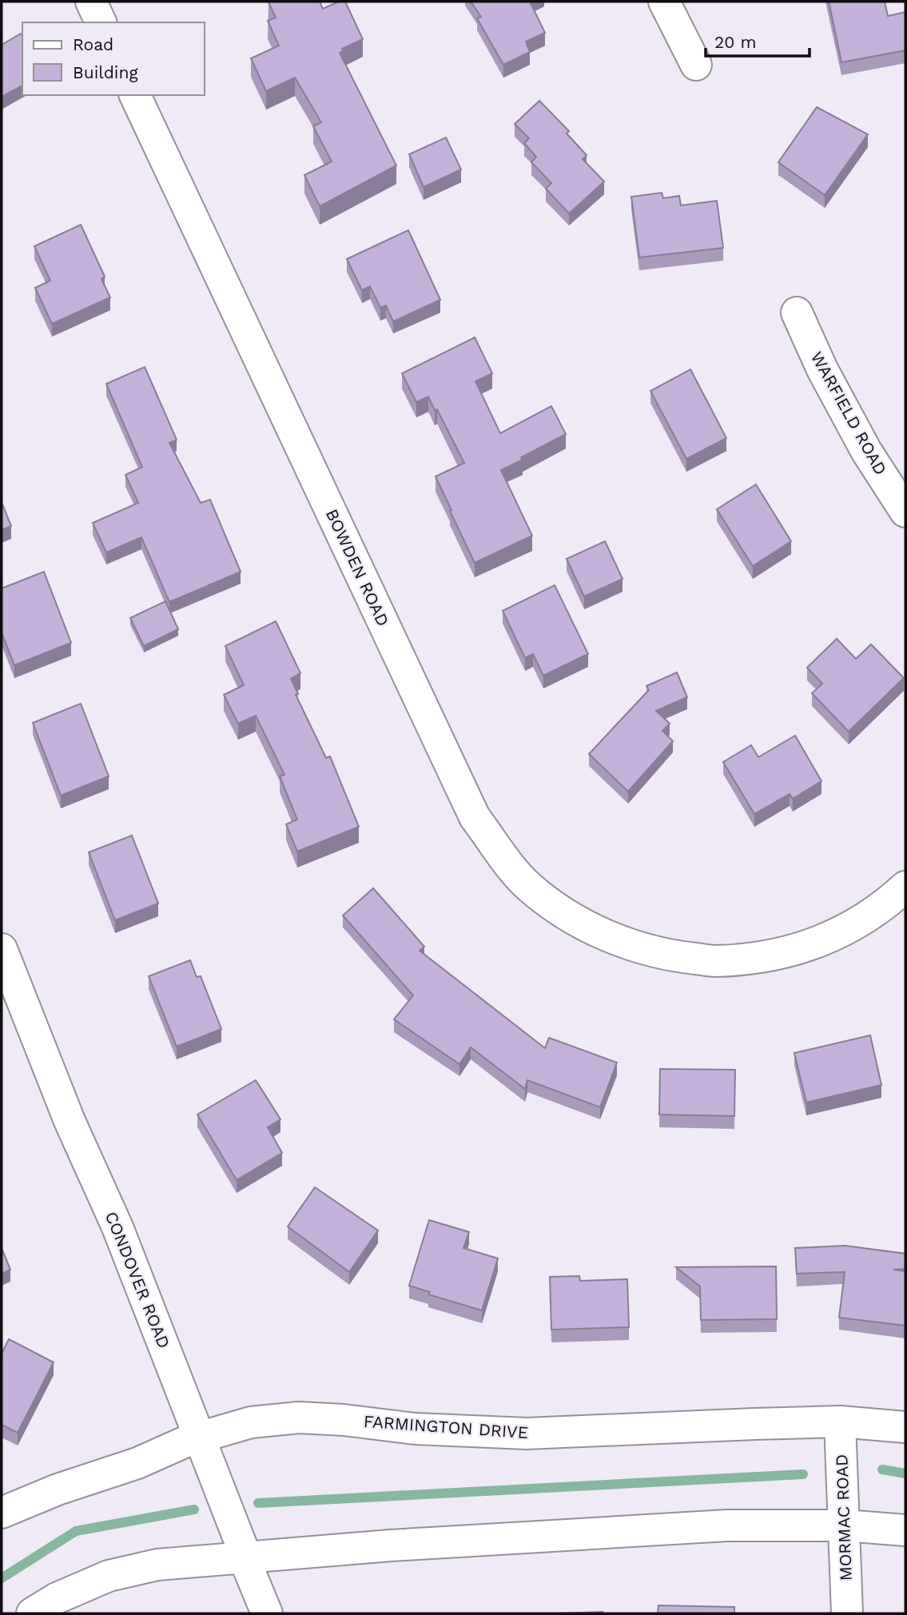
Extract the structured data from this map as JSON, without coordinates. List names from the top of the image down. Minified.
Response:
{"streets":{"street":["WARFIELD ROAD","BOWDEN ROAD","CONDOVER ROAD","FARMINGTON DRIVE","MORMAC ROAD"]},"crossings":[["CONDOVER ROAD","FARMINGTON DRIVE"],["FARMINGTON DRIVE","MORMAC ROAD"]],"legend":["Road","Building"],"scale_bar":"20 m"}
